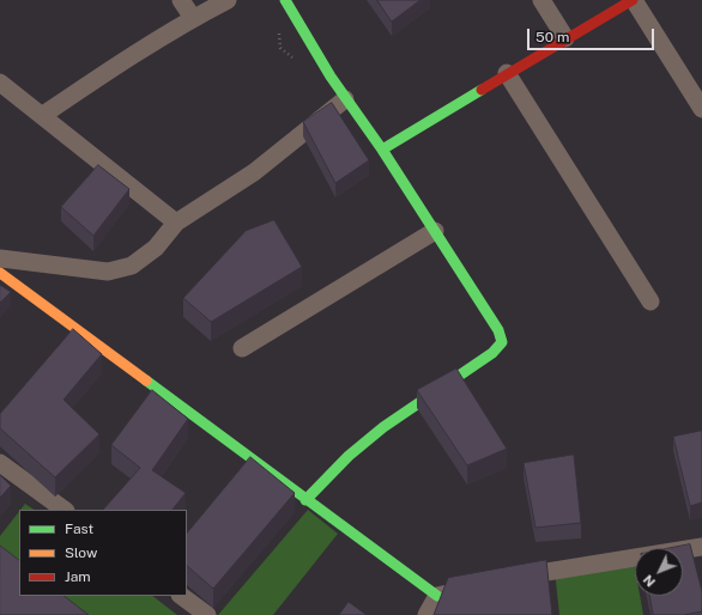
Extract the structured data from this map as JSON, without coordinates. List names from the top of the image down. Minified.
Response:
{"legend":["Fast","Slow","Jam"],"scale_bar":"50 m","north":"bottom left"}
